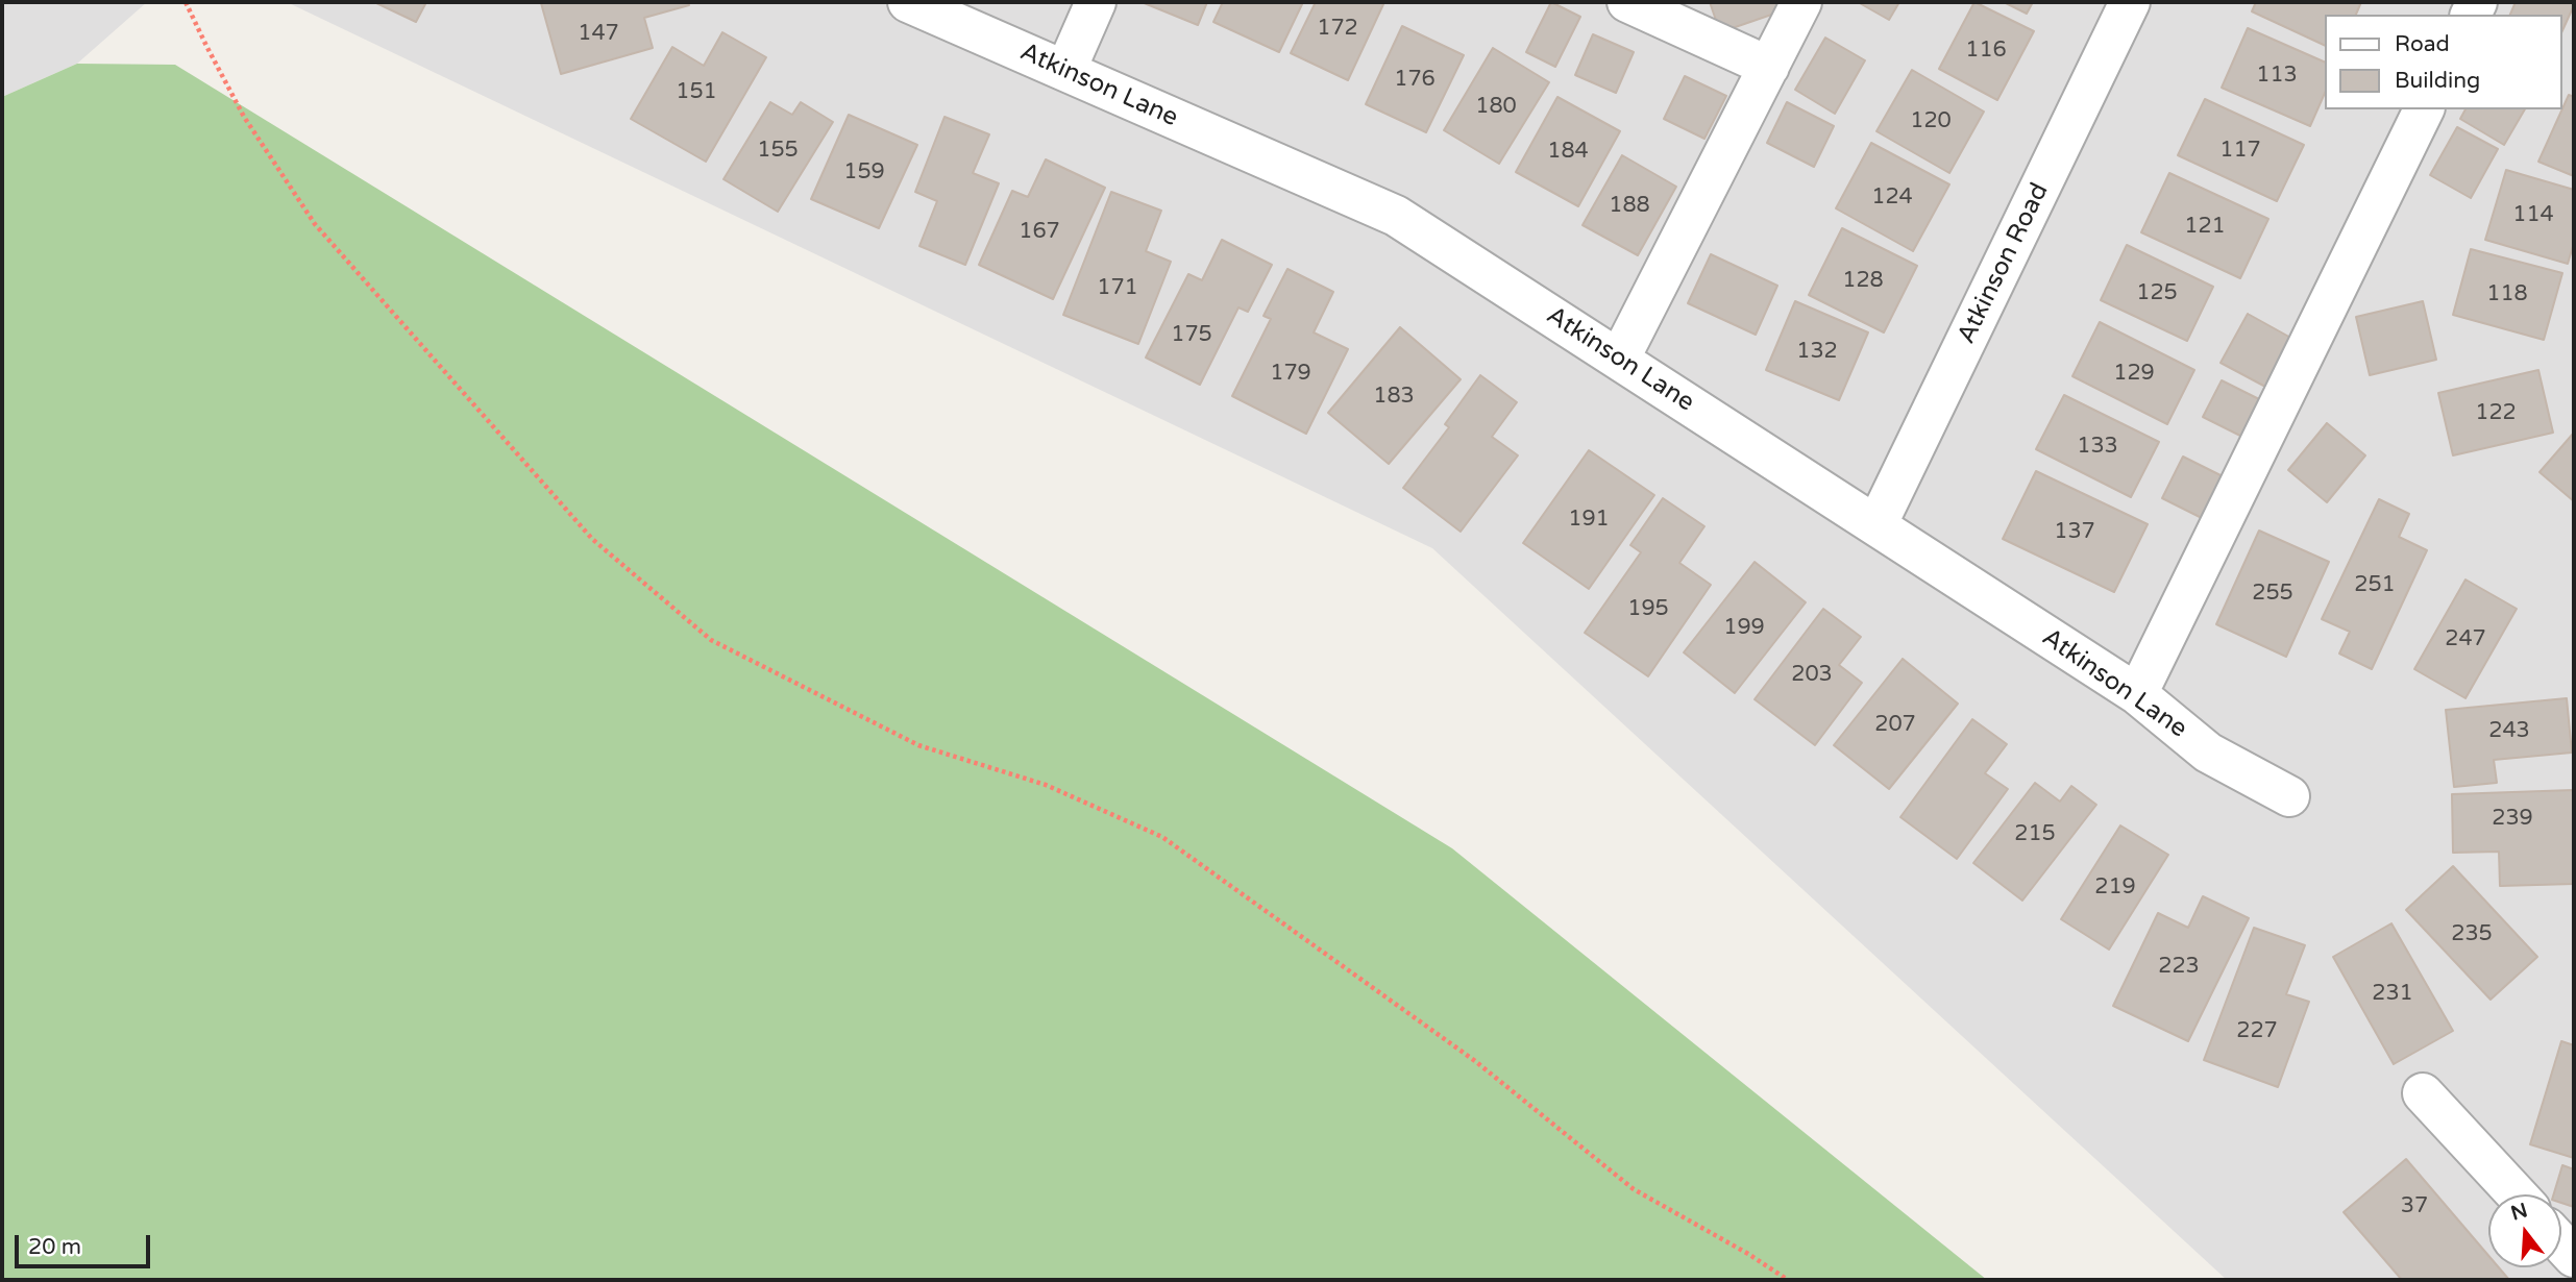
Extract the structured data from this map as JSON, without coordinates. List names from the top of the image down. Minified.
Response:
{"streets":{"street":["Atkinson Lane","Atkinson Road"]},"crossings":[["Atkinson Lane","Atkinson Road"]],"house_numbers":["172","147","116","113","176","151","180","120","155","117","184","159","124","188","114","121","167","128","171","125","118","175","132","179","129","183","122","133","191","137","251","255","195","199","247","203","207","243","239","215","219","235","223","231","227","37"],"legend":["Road","Building"],"scale_bar":"20 m","north":"top"}
